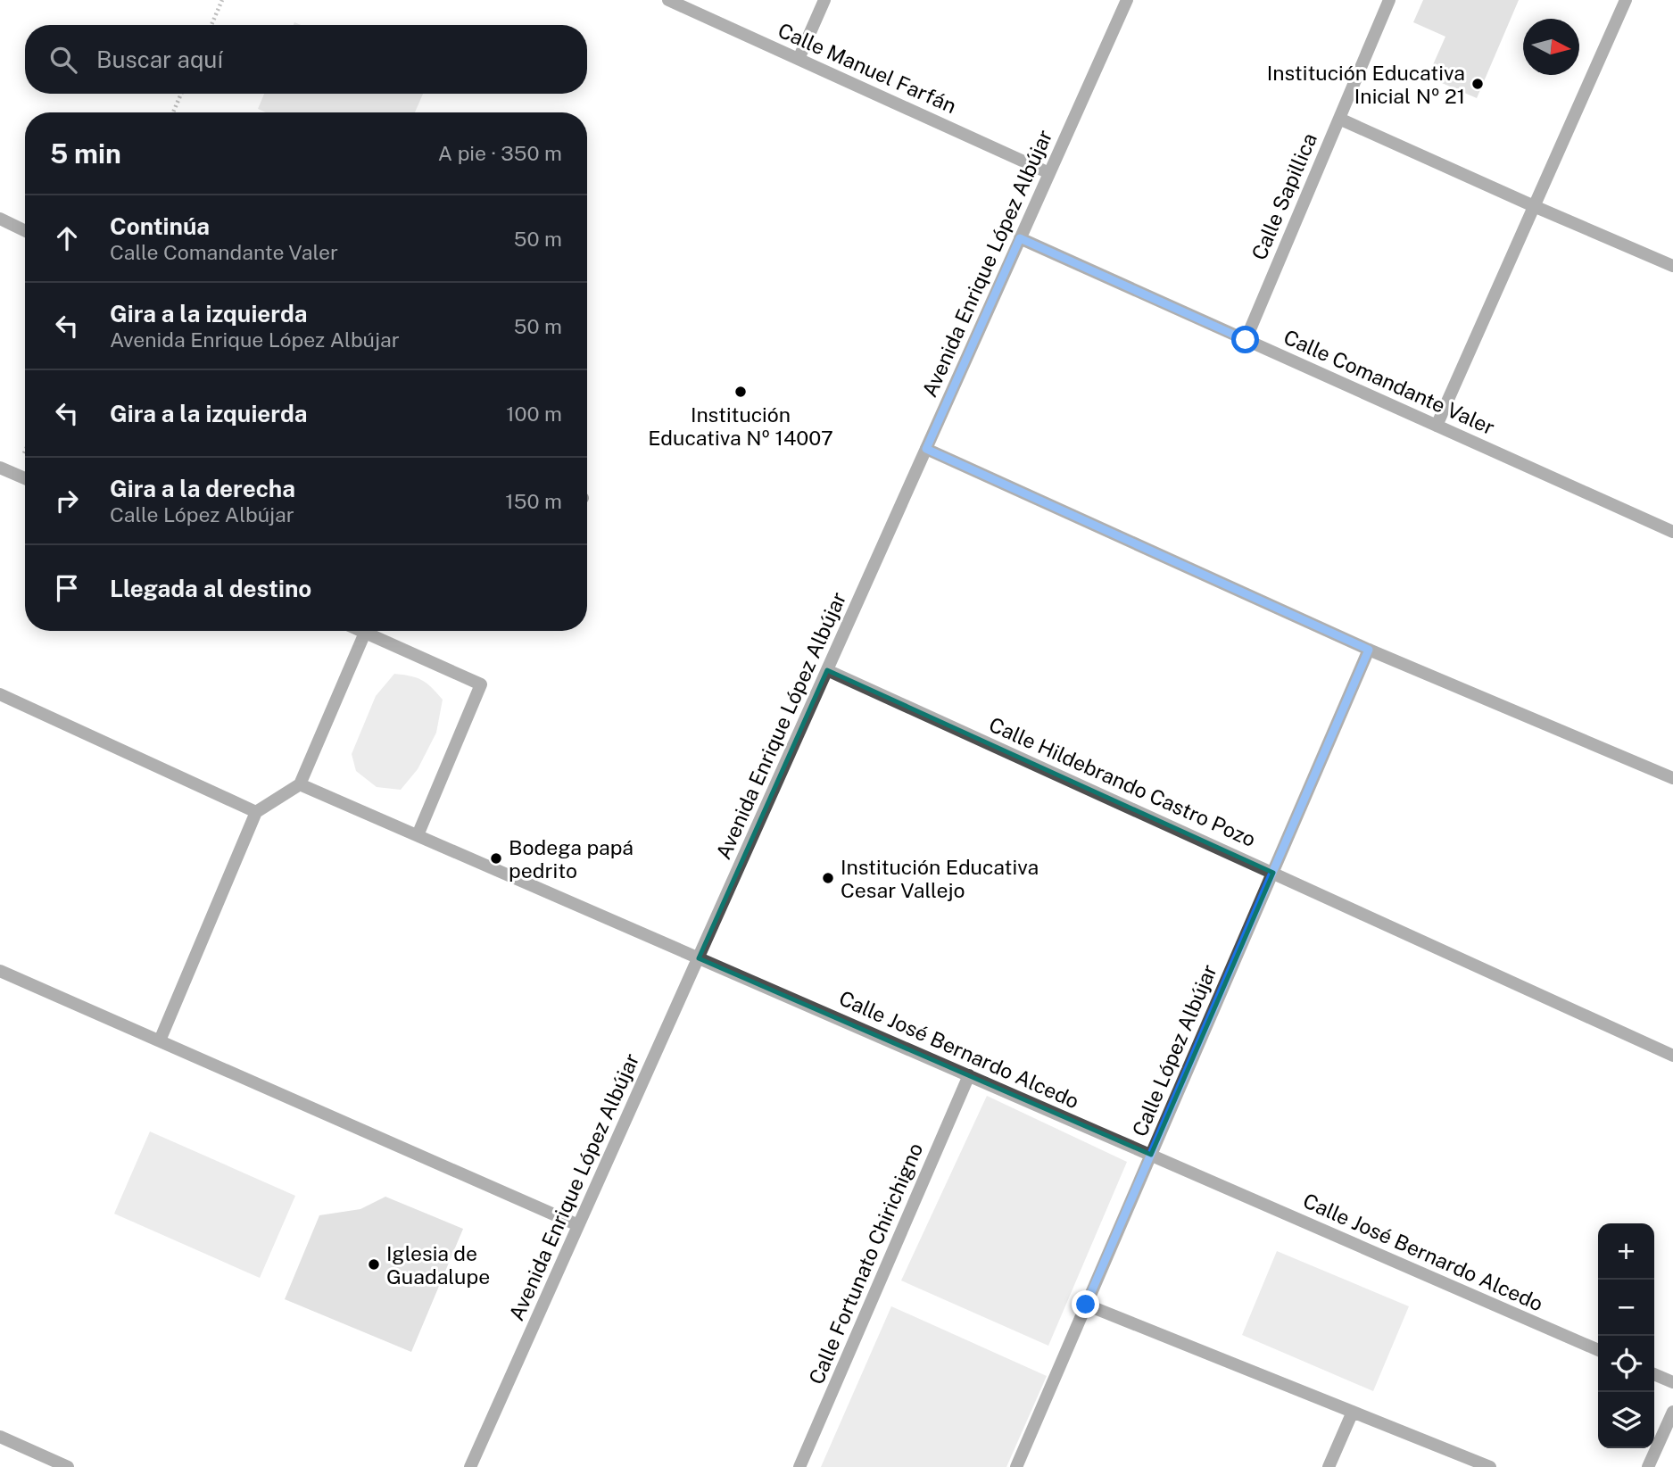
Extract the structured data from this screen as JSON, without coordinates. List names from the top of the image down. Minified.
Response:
{"streets":{"street":["Calle Manuel Farfán","Calle Sapillica","Avenida Enrique López Albújar","Calle Comandante Valer","Calle Hildebrando Castro Pozo","Calle José Bernardo Alcedo","Calle López Albújar","Calle Fortunato Chirichigno"]},"crossings":[["Calle Manuel Farfán","Avenida Enrique López Albújar"],["Calle Sapillica","Calle Comandante Valer"],["Avenida Enrique López Albújar","Calle Comandante Valer"],["Avenida Enrique López Albújar","Calle Hildebrando Castro Pozo"],["Avenida Enrique López Albújar","Calle José Bernardo Alcedo"],["Calle Hildebrando Castro Pozo","Calle López Albújar"],["Calle José Bernardo Alcedo","Calle López Albújar"],["Calle José Bernardo Alcedo","Calle Fortunato Chirichigno"]],"places":["Institución Educativa Inicial Nº 21","Institución Educativa Nº 14007","Bodega papá pedrito","Institución Educativa Cesar Vallejo","Iglesia de Guadalupe"],"north":"right","page":{"search":"Buscar aquí","heading":["5 min","A pie · 350 m"],"list":[["Continúa","Calle Comandante Valer","50 m"],["Gira a la izquierda","Avenida Enrique López Albújar","50 m"],["Gira a la izquierda","100 m"],["Gira a la derecha","Calle López Albújar","150 m"],"Llegada al destino"],"map_buttons":["+","−"]}}
